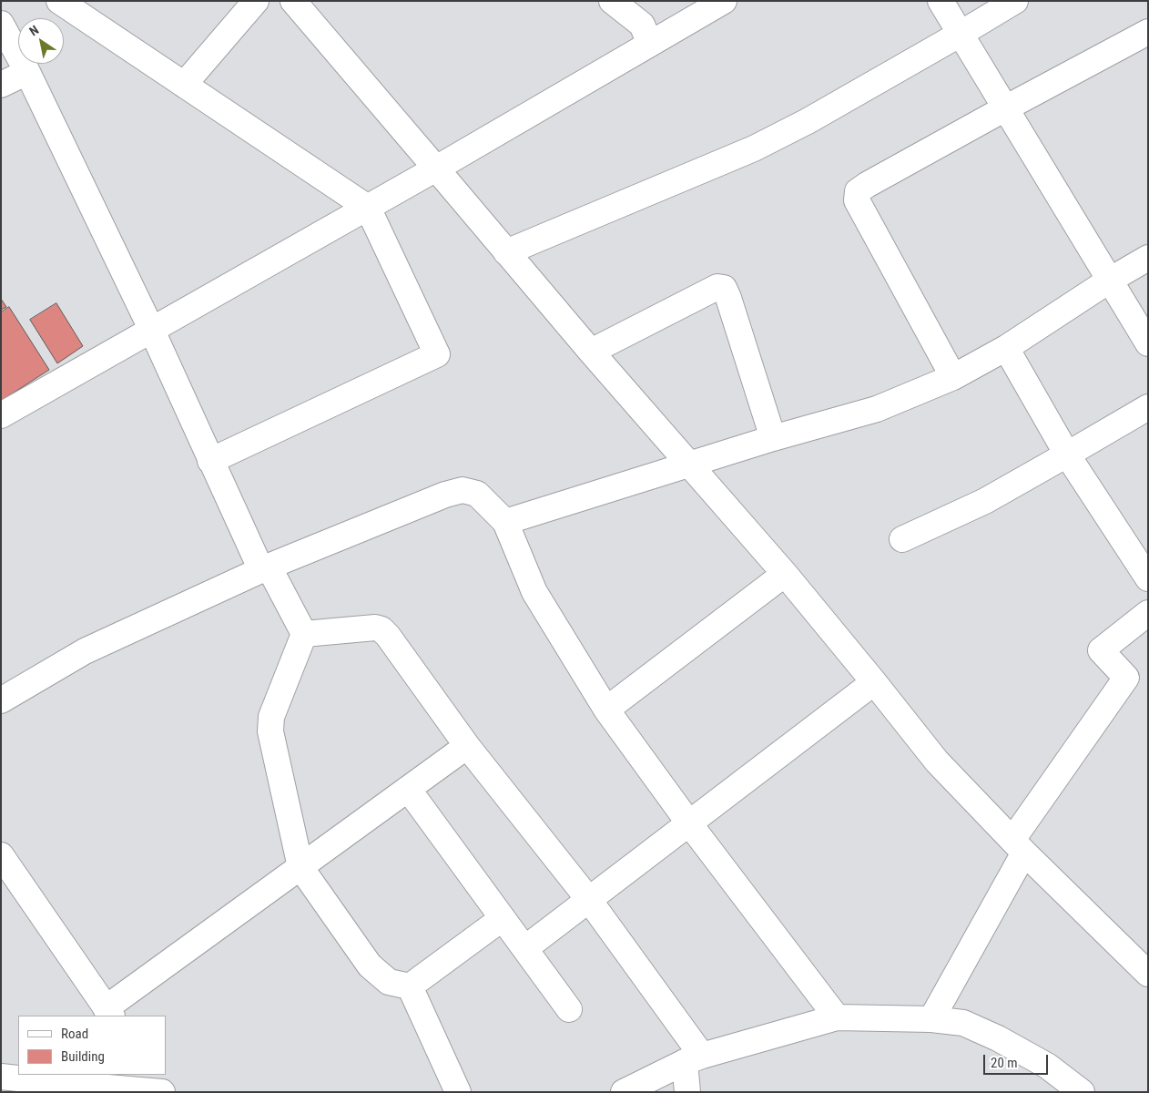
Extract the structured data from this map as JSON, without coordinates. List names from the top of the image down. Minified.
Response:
{"legend":["Road","Building"],"scale_bar":"20 m","north":"top left"}
